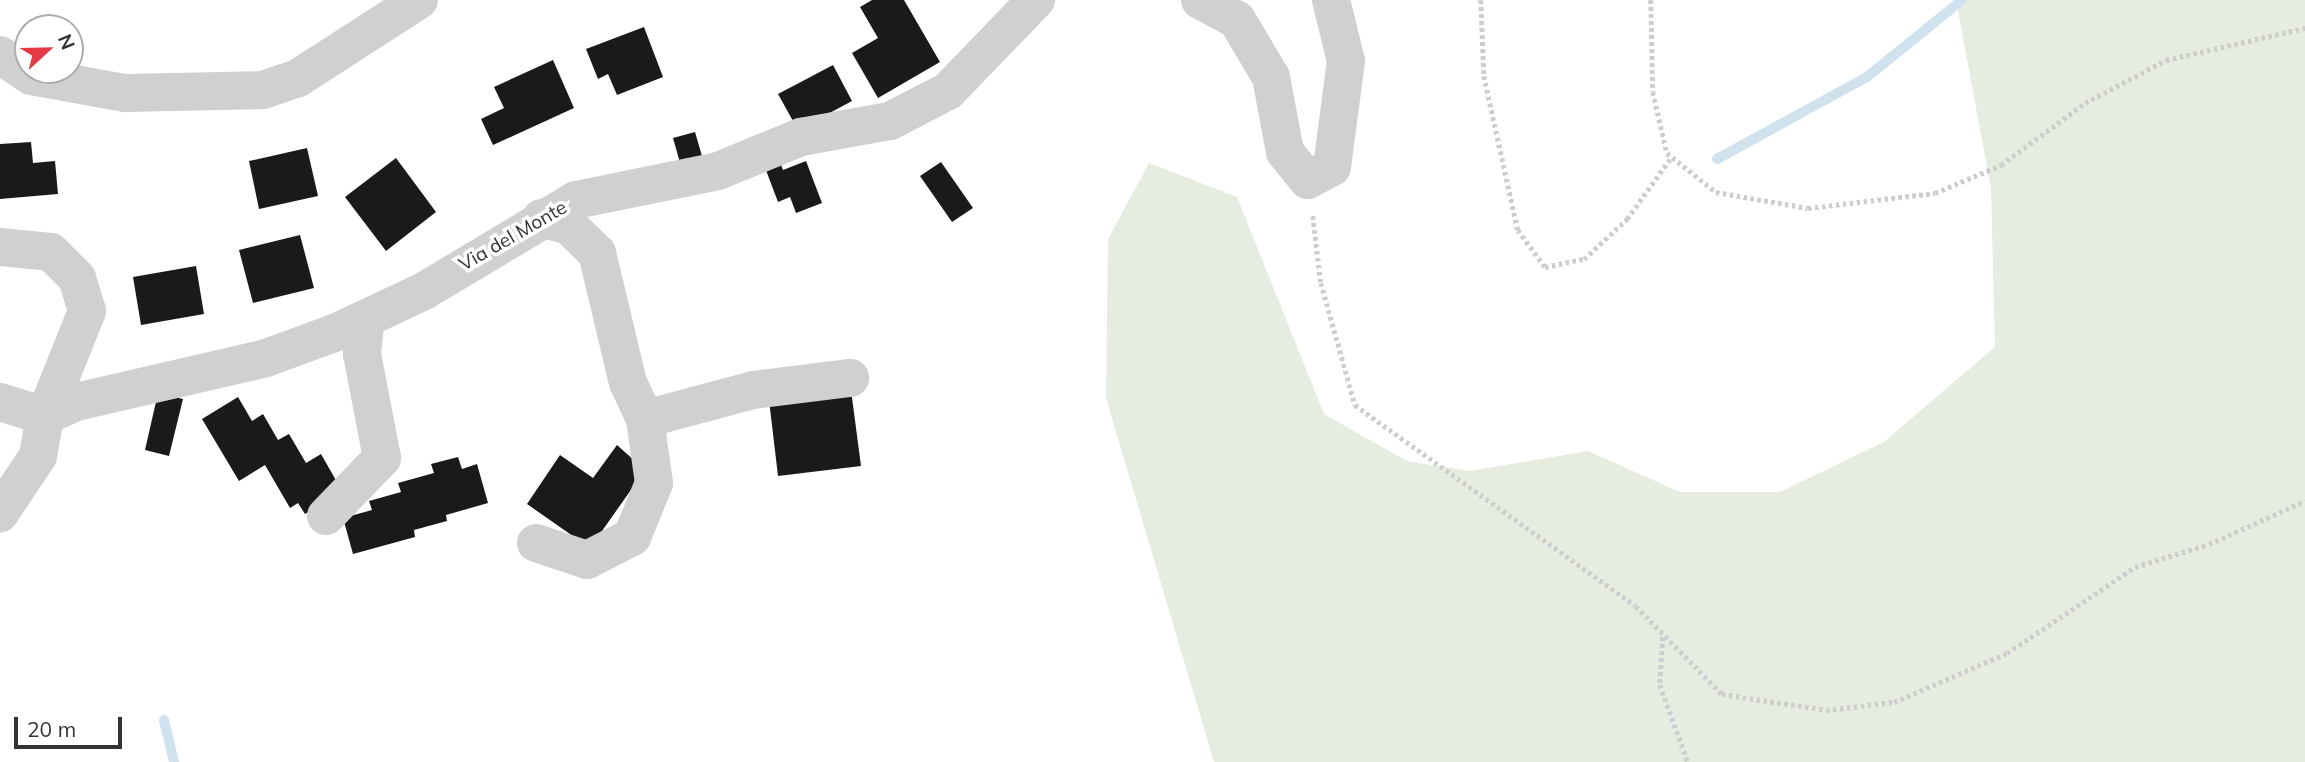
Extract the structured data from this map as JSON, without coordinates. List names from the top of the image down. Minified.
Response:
{"streets":{"street":["Via del Monte"]},"scale_bar":"20 m","north":"right"}
